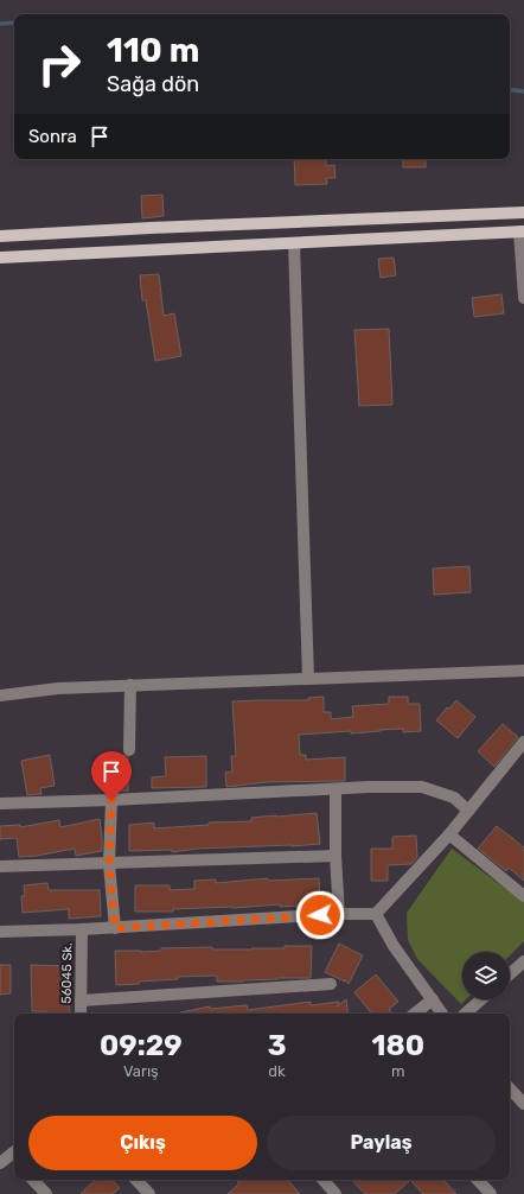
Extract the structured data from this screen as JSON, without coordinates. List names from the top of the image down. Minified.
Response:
{"streets":{"street":["56045 Sk."]},"page":{"turn":["110 m","Sağa dön"],"then":"Sonra","eta":["09:29","Varış","3","dk","180","m"],"buttons":["Çıkış","Paylaş"]}}
